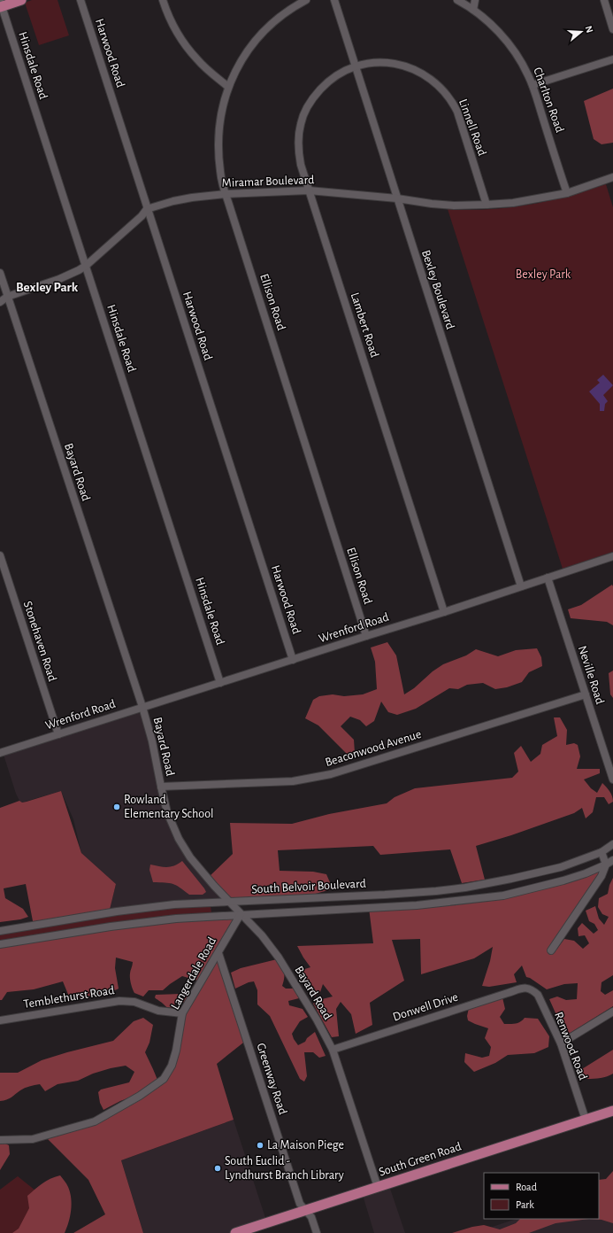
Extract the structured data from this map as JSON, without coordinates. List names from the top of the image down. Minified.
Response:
{"streets":{"main road":["South Green Road"],"street":["Harwood Road","Hinsdale Road","Charlton Road","Linnell Road","Miramar Boulevard","Bexley Boulevard","Ellison Road","Lambert Road","Bayard Road","Wrenford Road","Stonehaven Road","Neville Road","Beaconwood Avenue","South Belvoir Boulevard","Langerdale Road","Temblethurst Road","Donwell Drive","Renwood Road","Greenway Road"]},"crossings":[["Harwood Road","Miramar Boulevard"],["Harwood Road","Wrenford Road"],["Hinsdale Road","Miramar Boulevard"],["Hinsdale Road","Wrenford Road"],["Charlton Road","Miramar Boulevard"],["Linnell Road","Miramar Boulevard"],["Linnell Road","Bexley Boulevard"],["Linnell Road","Lambert Road"],["Miramar Boulevard","Bexley Boulevard"],["Miramar Boulevard","Ellison Road"],["Miramar Boulevard","Lambert Road"],["Miramar Boulevard","Bayard Road"],["Bexley Boulevard","Lambert Road"],["Bexley Boulevard","Wrenford Road"],["Ellison Road","Wrenford Road"],["Lambert Road","Wrenford Road"],["Bayard Road","Wrenford Road"],["Bayard Road","Beaconwood Avenue"],["Bayard Road","South Belvoir Boulevard"],["Bayard Road","Langerdale Road"],["Bayard Road","Donwell Drive"],["Bayard Road","South Green Road"],["Wrenford Road","Stonehaven Road"],["Wrenford Road","Neville Road"],["Neville Road","Beaconwood Avenue"],["South Belvoir Boulevard","Langerdale Road"],["Langerdale Road","Temblethurst Road"],["Langerdale Road","Greenway Road"],["Donwell Drive","Renwood Road"],["Renwood Road","South Green Road"],["Greenway Road","South Green Road"]],"districts":["Bexley Park"],"parks":["Bexley Park"],"places":["Rowland Elementary School","La Maison Piege","South Euclid - Lyndhurst Branch Library"],"legend":["Road","Park"],"north":"right"}
